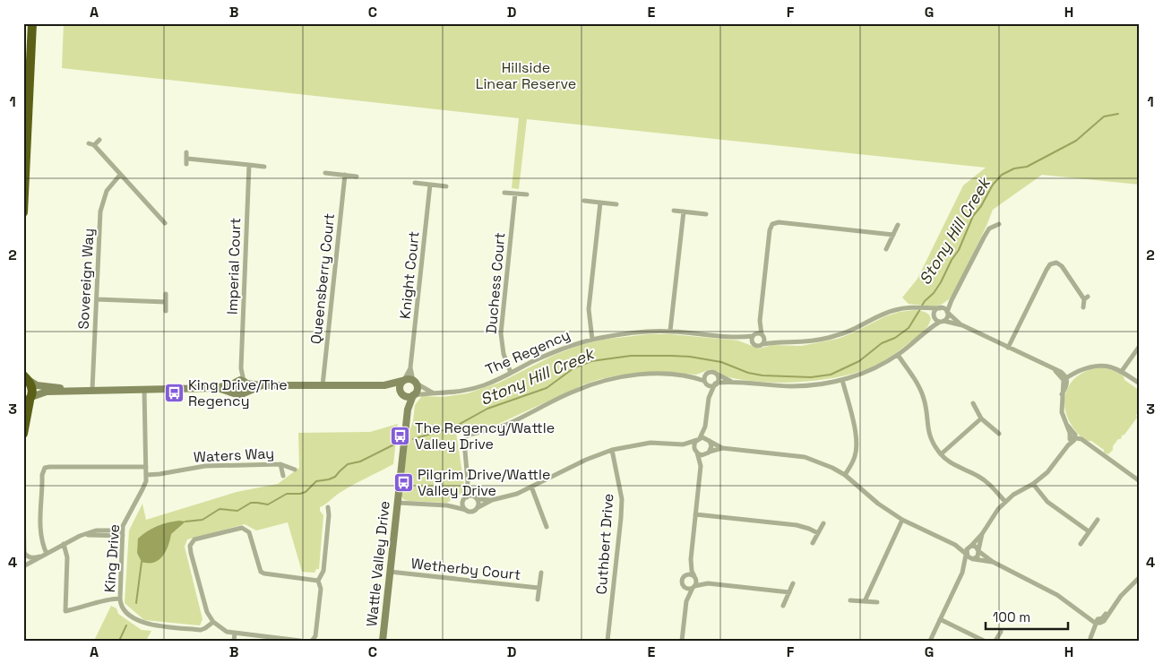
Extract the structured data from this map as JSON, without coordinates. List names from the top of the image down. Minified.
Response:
{"streets":{"street":["Imperial Court","Knight Court","Sovereign Way","Queensberry Court","Duchess Court","The Regency","Waters Way","Cuthbert Drive","King Drive","Wattle Valley Drive","Wetherby Court"]},"crossings":[["Knight Court","The Regency"],["Knight Court","Wattle Valley Drive"],["Duchess Court","The Regency"],["The Regency","Wattle Valley Drive"],["Waters Way","King Drive"],["Wattle Valley Drive","Wetherby Court"]],"water":["Stony Hill Creek"],"parks":["Hillside Linear Reserve"],"places":{"bus stop":["King Drive/The Regency","The Regency/Wattle Valley Drive","Pilgrim Drive/Wattle Valley Drive"]},"scale_bar":"100 m","grid":{"columns":["A","B","C","D","E","F","G","H"],"rows":["1","2","3","4"]}}
